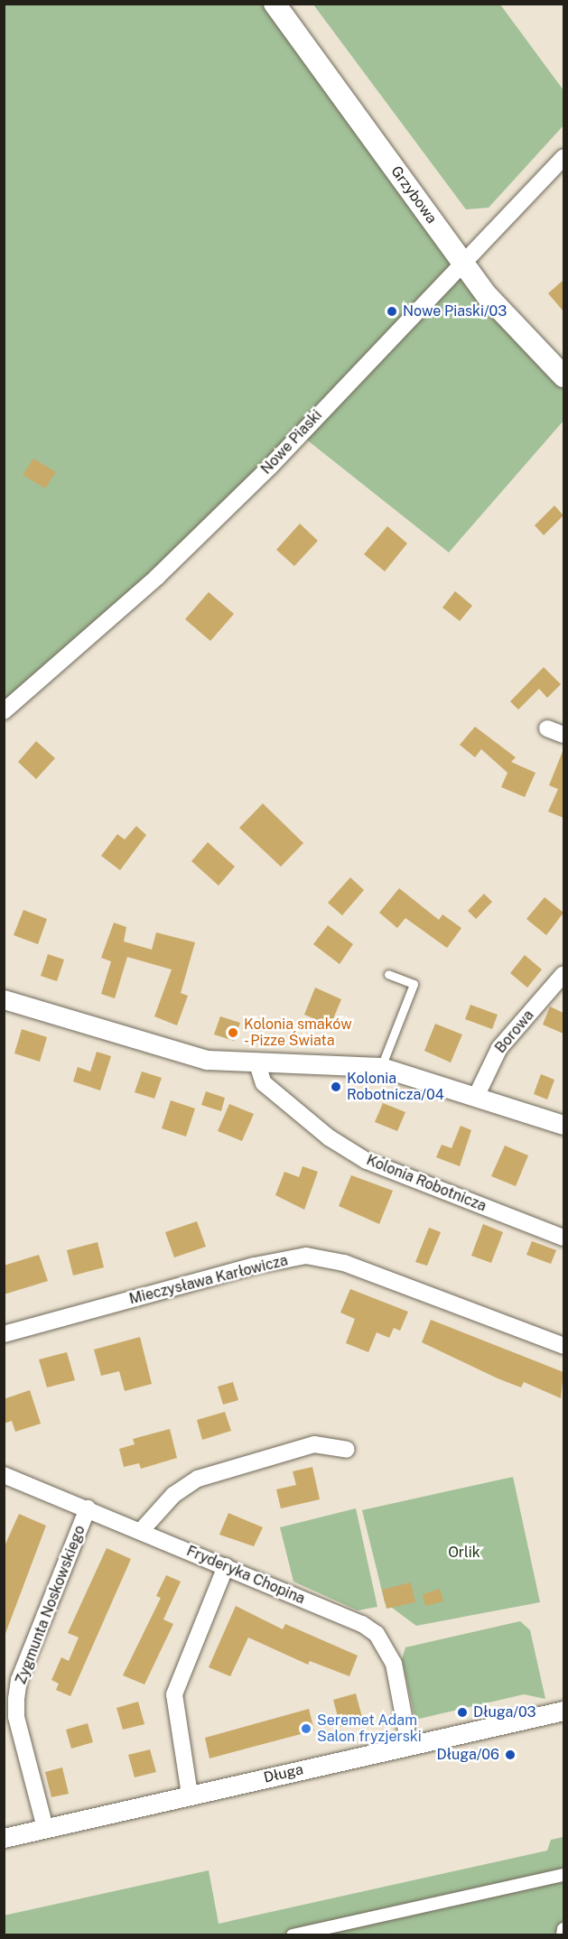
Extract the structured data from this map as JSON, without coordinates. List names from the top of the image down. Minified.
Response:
{"streets":{"main road":["Grzybowa"],"street":["Nowe Piaski","Borowa","Kolonia Robotnicza","Mieczysława Karłowicza","Fryderyka Chopina","Zygmunta Noskowskiego","Długa"]},"crossings":[["Grzybowa","Nowe Piaski"],["Fryderyka Chopina","Zygmunta Noskowskiego"],["Fryderyka Chopina","Długa"],["Zygmunta Noskowskiego","Długa"]],"parks":["Orlik"],"places":["Nowe Piaski/03","Kolonia smaków - Pizze Świata","Kolonia Robotnicza/04","Długa/03","Seremet Adam Salon fryzjerski","Długa/06"]}
